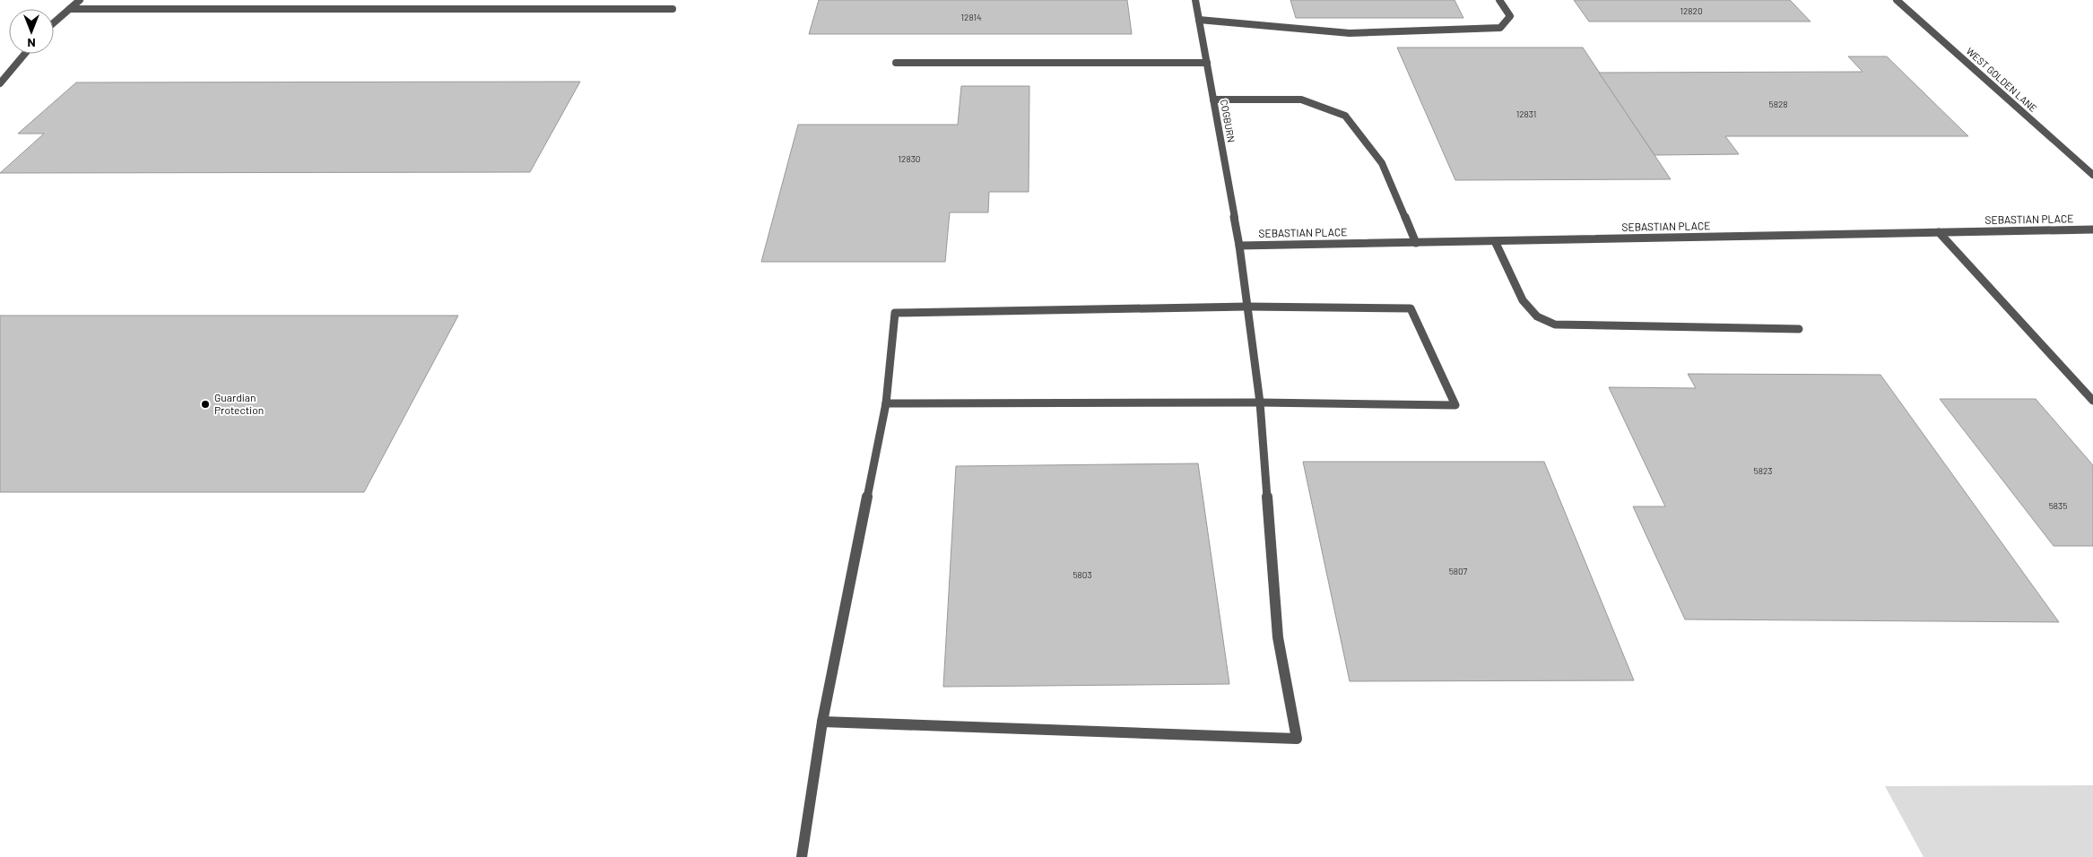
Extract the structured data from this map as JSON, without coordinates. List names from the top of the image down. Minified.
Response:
{"streets":{"street":["WEST GOLDEN LANE","COGBURN","SEBASTIAN PLACE"]},"crossings":[["COGBURN","SEBASTIAN PLACE"]],"places":["Guardian Protection"],"house_numbers":["12820","12814","5828","12831","12830","5823","5835","5807","5803"],"north":"bottom"}
